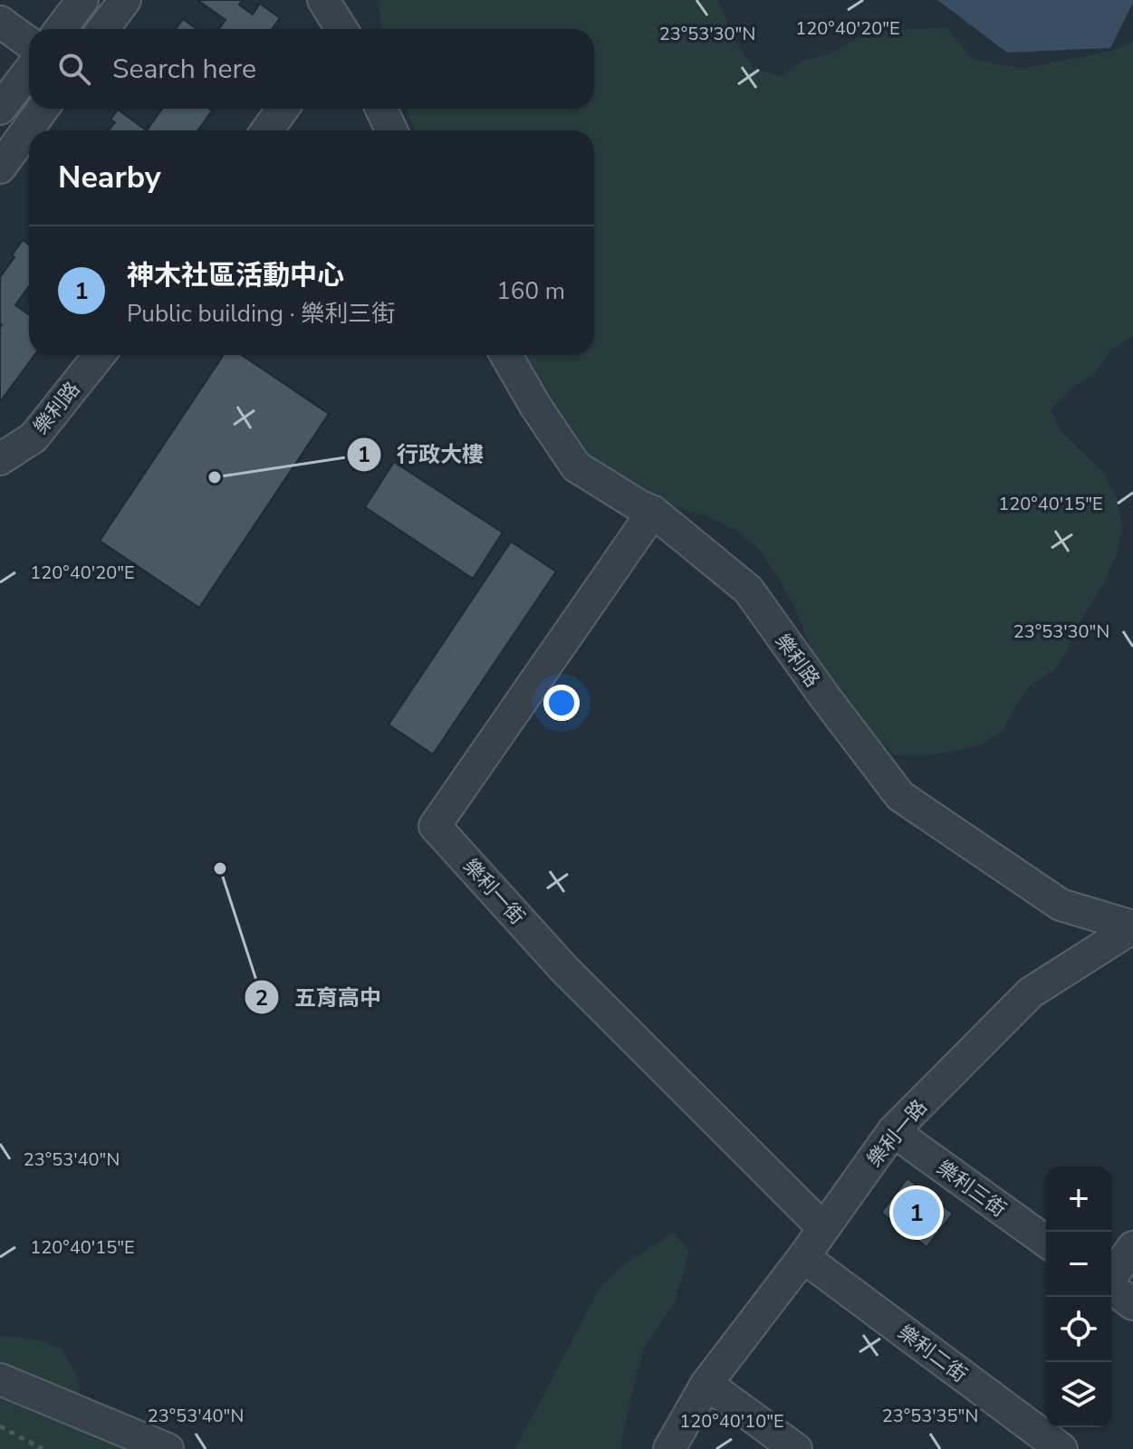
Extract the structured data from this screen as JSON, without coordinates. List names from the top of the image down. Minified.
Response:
{"streets":{"street":["樂利路","樂利一街","樂利一路","樂利三街","樂利二街"]},"crossings":[["樂利路","樂利一街"],["樂利路","樂利一路"],["樂利一街","樂利一路"],["樂利一路","樂利三街"],["樂利一路","樂利二街"]],"places":["行政大樓","五育高中"],"page":{"search":"Search here","heading":"Nearby","list":[{"mark":"1","name":"神木社區活動中心","note":"Public building · 樂利三街","value":"160 m"}],"map_buttons":["+","−"],"pins":"1"},"coordinates":["120°40'20\"E","23°53'30\"N","120°40'15\"E","23°53'40\"N","23°53'35\"N","120°40'10\"E"]}
